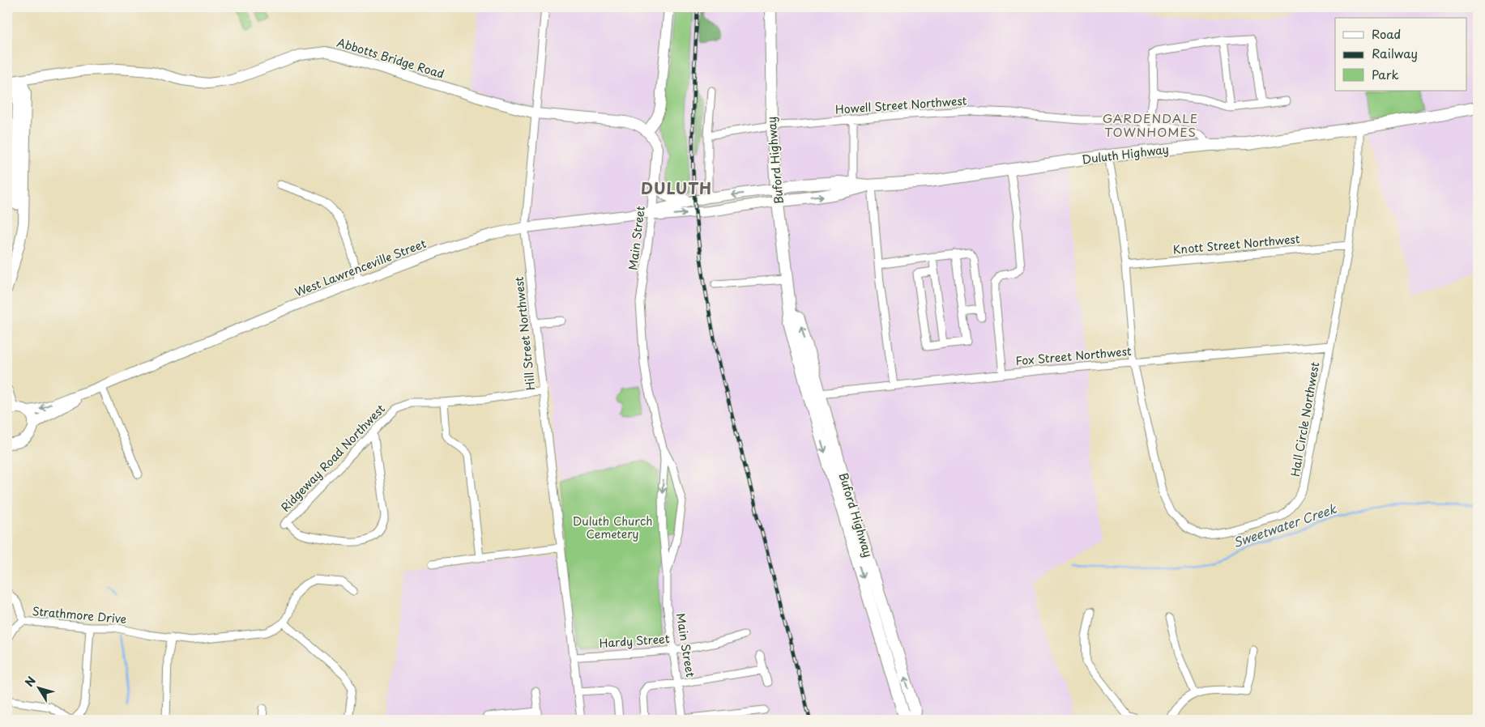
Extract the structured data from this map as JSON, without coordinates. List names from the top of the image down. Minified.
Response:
{"streets":{"main road":["Duluth Highway","Buford Highway"],"street":["Abbotts Bridge Road","Howell Street Northwest","Main Street","Knott Street Northwest","West Lawrenceville Street","Hill Street Northwest","Fox Street Northwest","Hall Circle Northwest","Ridgeway Road Northwest","Strathmore Drive","Hardy Street"]},"crossings":[["Abbotts Bridge Road","Main Street"],["Abbotts Bridge Road","Hill Street Northwest"],["Howell Street Northwest","Duluth Highway"],["Howell Street Northwest","Buford Highway"],["Duluth Highway","Buford Highway"],["Duluth Highway","West Lawrenceville Street"],["Duluth Highway","Hall Circle Northwest"],["Buford Highway","West Lawrenceville Street"],["Buford Highway","Fox Street Northwest"],["Main Street","West Lawrenceville Street"],["Main Street","Hardy Street"],["Knott Street Northwest","Hall Circle Northwest"],["West Lawrenceville Street","Hill Street Northwest"],["Hill Street Northwest","Ridgeway Road Northwest"],["Hill Street Northwest","Hardy Street"],["Fox Street Northwest","Hall Circle Northwest"]],"districts":["GARDENDALE TOWNHOMES","DULUTH"],"water":["Sweetwater Creek"],"parks":["Duluth Church Cemetery"],"legend":["Road","Railway","Park"],"north":"top left"}
